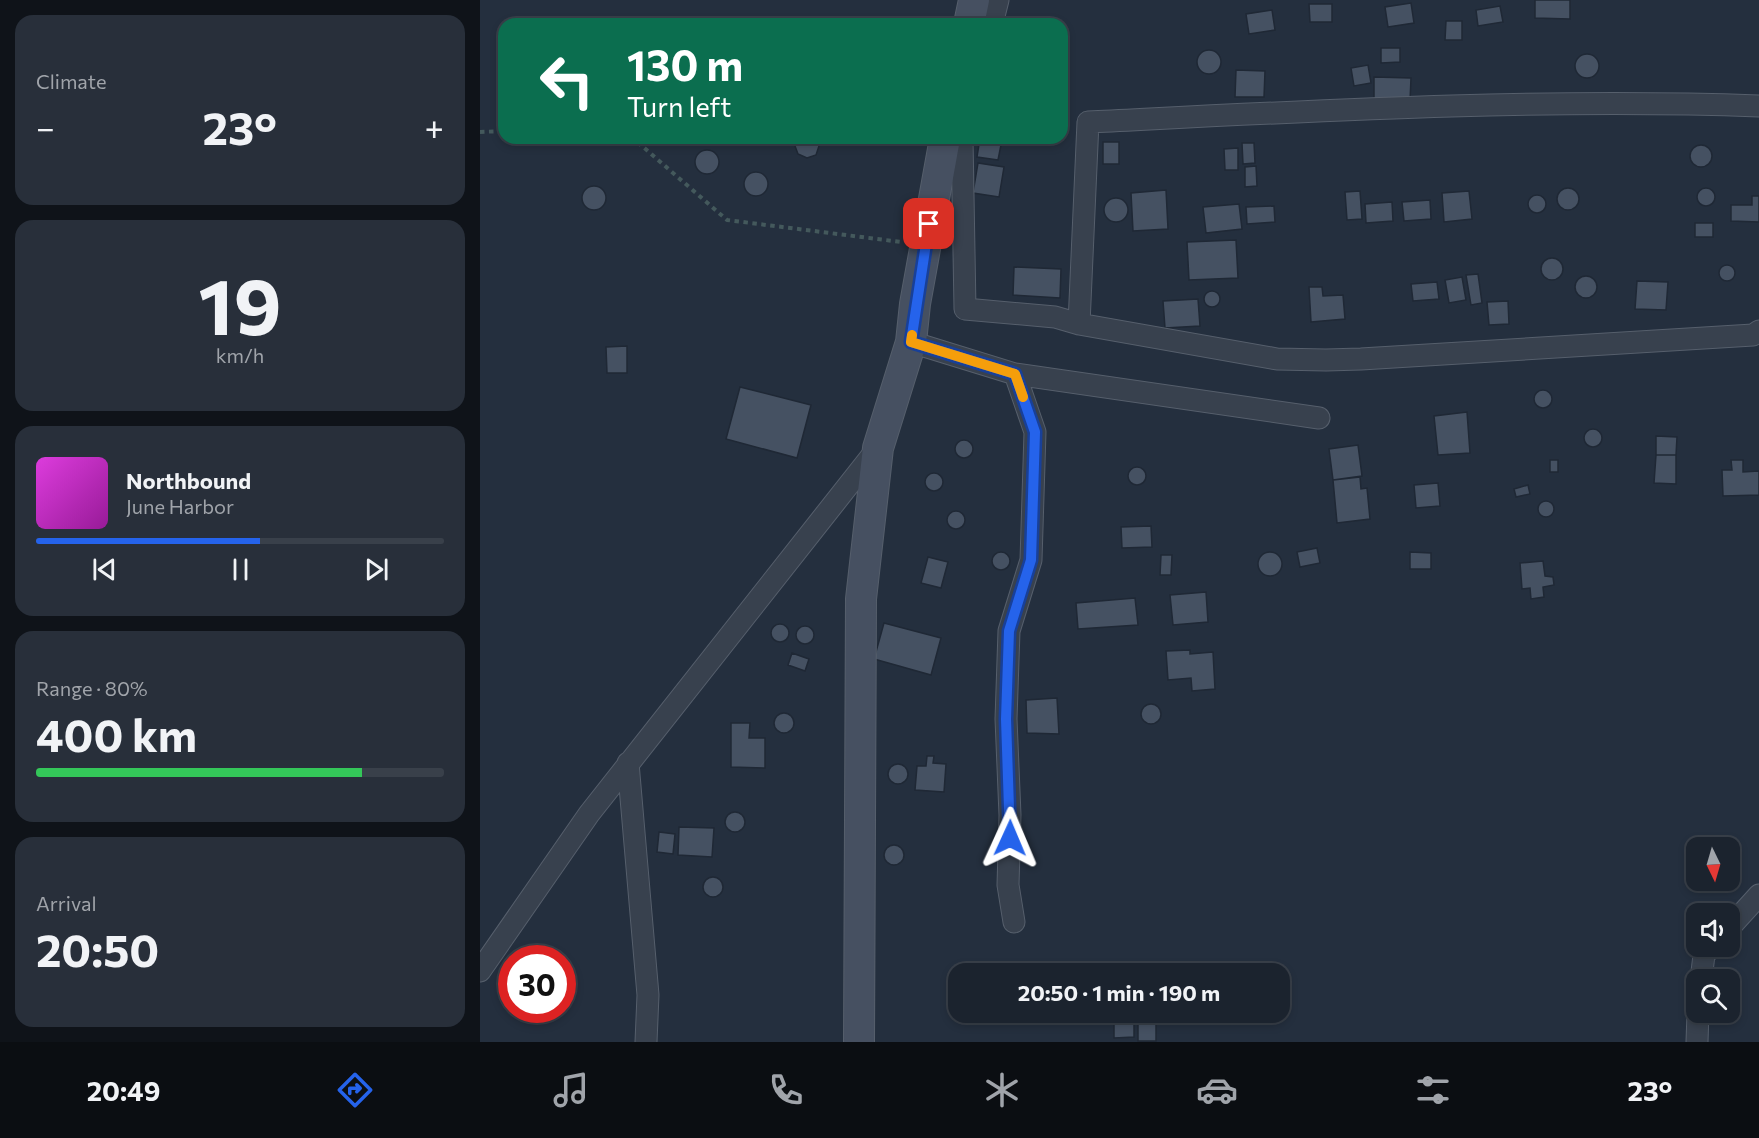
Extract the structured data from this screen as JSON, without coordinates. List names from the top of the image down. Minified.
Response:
{"north":"bottom","page":{"tile":["Climate",["19","km/h"],["Range · 80%","400 km"],["Arrival","20:50"]],"turn":["130 m","Turn left"],"heat":["−","23°","+"],"song":["Northbound","June Harbor"],"limit":"30","trip":"20:50 · 1 min · 190 m","tabs":["20:49","23°"]}}
